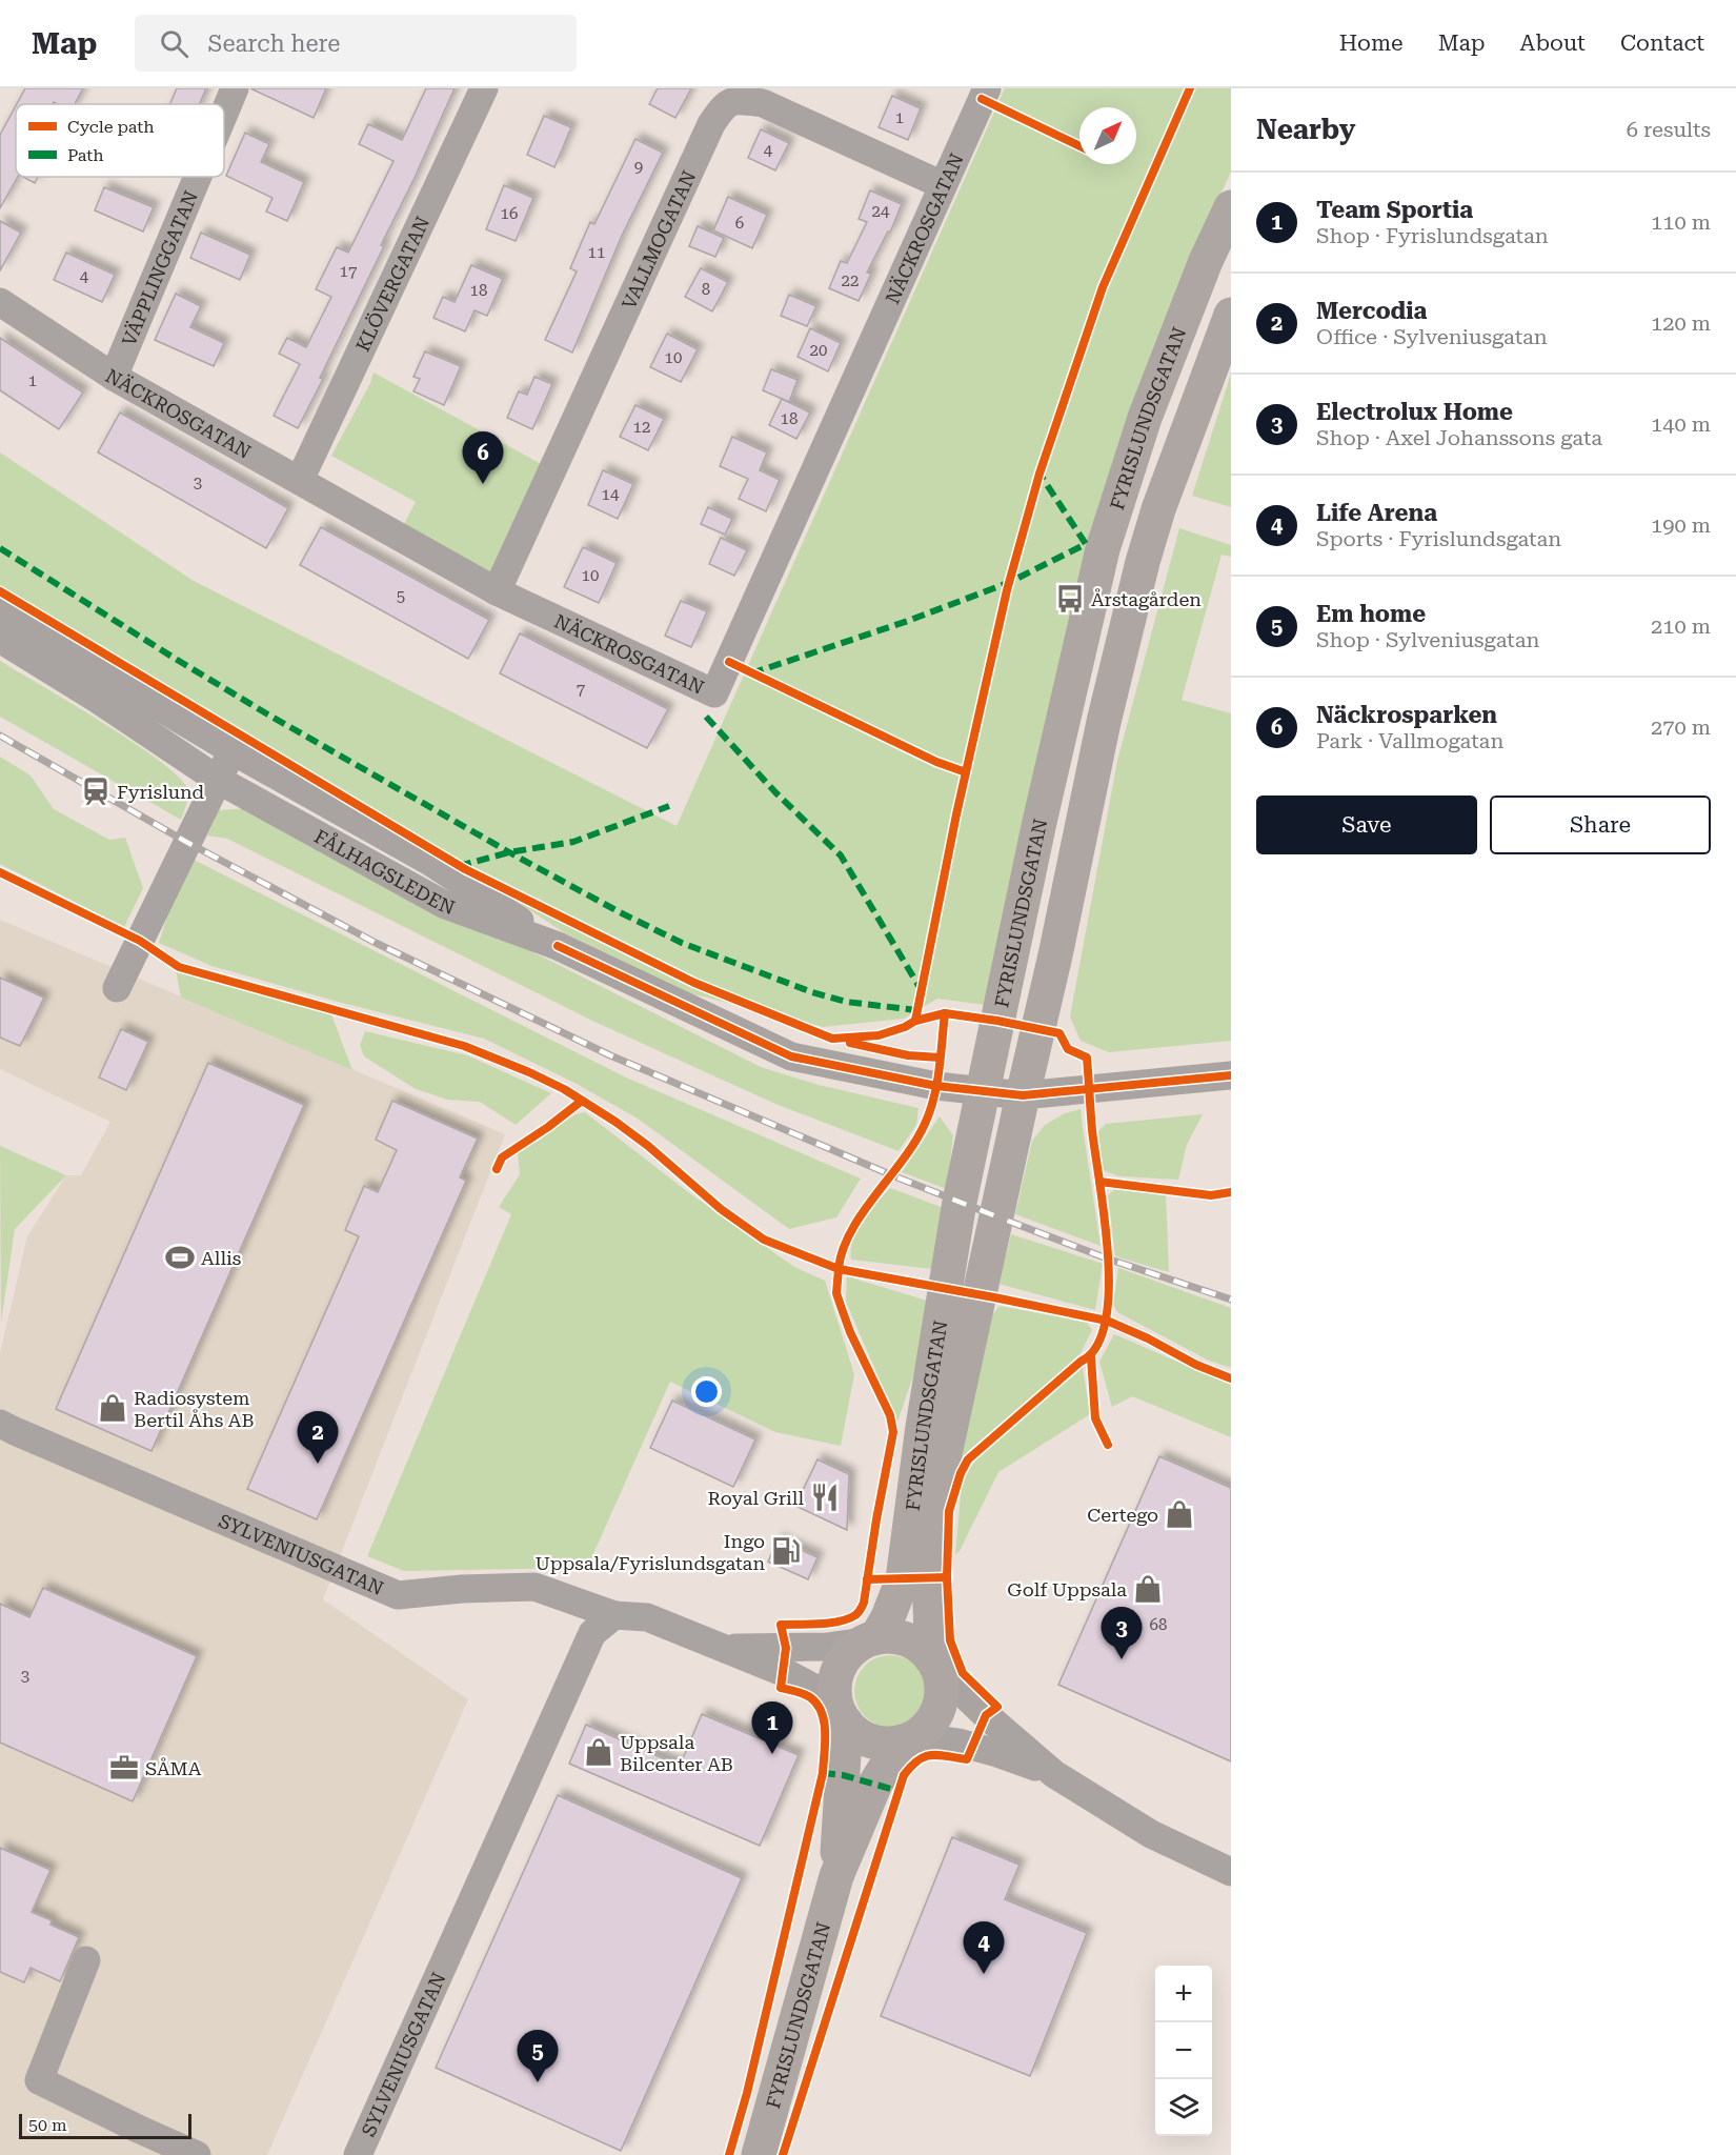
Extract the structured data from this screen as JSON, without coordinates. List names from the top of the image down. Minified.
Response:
{"streets":{"main road":["FYRISLUNDSGATAN"],"street":["NÄCKROSGATAN","VALLMOGATAN","VÄPPLINGGATAN","KLÖVERGATAN","FÅLHAGSLEDEN","SYLVENIUSGATAN"]},"crossings":[["NÄCKROSGATAN","VALLMOGATAN"],["NÄCKROSGATAN","VÄPPLINGGATAN"],["NÄCKROSGATAN","KLÖVERGATAN"],["FYRISLUNDSGATAN","FÅLHAGSLEDEN"],["FYRISLUNDSGATAN","SYLVENIUSGATAN"]],"places":{"bus stop":["Årstagården"],"station":["Fyrislund"],"sports":["Allis"],"shop":["Radiosystem Bertil Åhs AB","Certego","Golf Uppsala","Uppsala Bilcenter AB"],"restaurant":["Royal Grill"],"fuel station":["Ingo Uppsala/Fyrislundsgatan"],"office":["SÅMA"]},"house_numbers":["1","4","9","24","16","6","11","17","4","22","8","18","20","10","1","18","12","3","14","10","5","7","68","3"],"legend":["Cycle path","Path"],"scale_bar":"50 m","north":"top right","page":{"header":"Map","search":"Search here","nav":["Home","Map","About","Contact"],"heading":["Nearby","6 results"],"list":[{"mark":"1","name":"Team Sportia","note":"Shop · Fyrislundsgatan","value":"110 m"},{"mark":"2","name":"Mercodia","note":"Office · Sylveniusgatan","value":"120 m"},{"mark":"3","name":"Electrolux Home","note":"Shop · Axel Johanssons gata","value":"140 m"},{"mark":"4","name":"Life Arena","note":"Sports · Fyrislundsgatan","value":"190 m"},{"mark":"5","name":"Em home","note":"Shop · Sylveniusgatan","value":"210 m"},{"mark":"6","name":"Näckrosparken","note":"Park · Vallmogatan","value":"270 m"}],"pins":["6","2","3","1","4","5"],"buttons":["Save","Share"],"map_buttons":["+","−"],"scale":"50 m"}}
